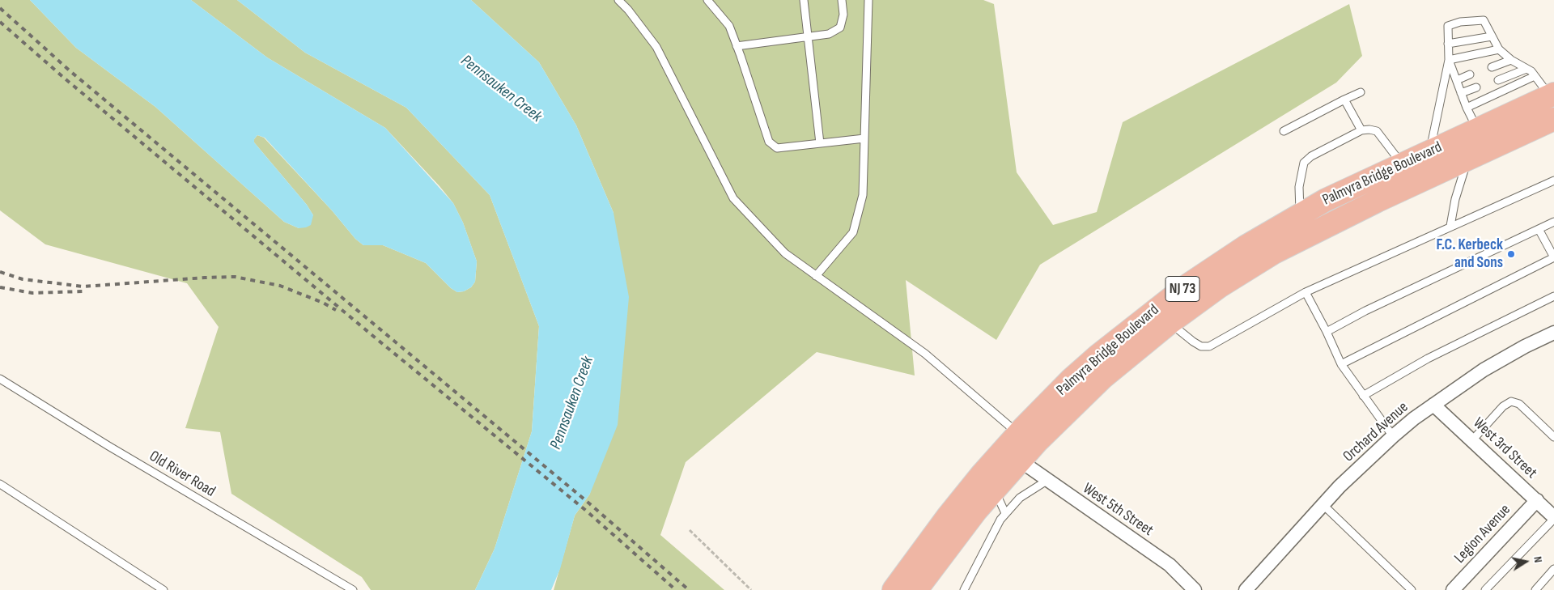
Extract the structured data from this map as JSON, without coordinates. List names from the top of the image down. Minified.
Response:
{"streets":{"highway":["Palmyra Bridge Boulevard","NJ 73"],"street":["Orchard Avenue","West 3rd Street","West 5th Street","Legion Avenue"],"lane":["Old River Road"]},"crossings":[["Palmyra Bridge Boulevard","West 5th Street"],["Orchard Avenue","West 3rd Street"],["West 3rd Street","Legion Avenue"]],"water":["Pennsauken Creek"],"places":["F.C. Kerbeck and Sons"],"north":"right"}
